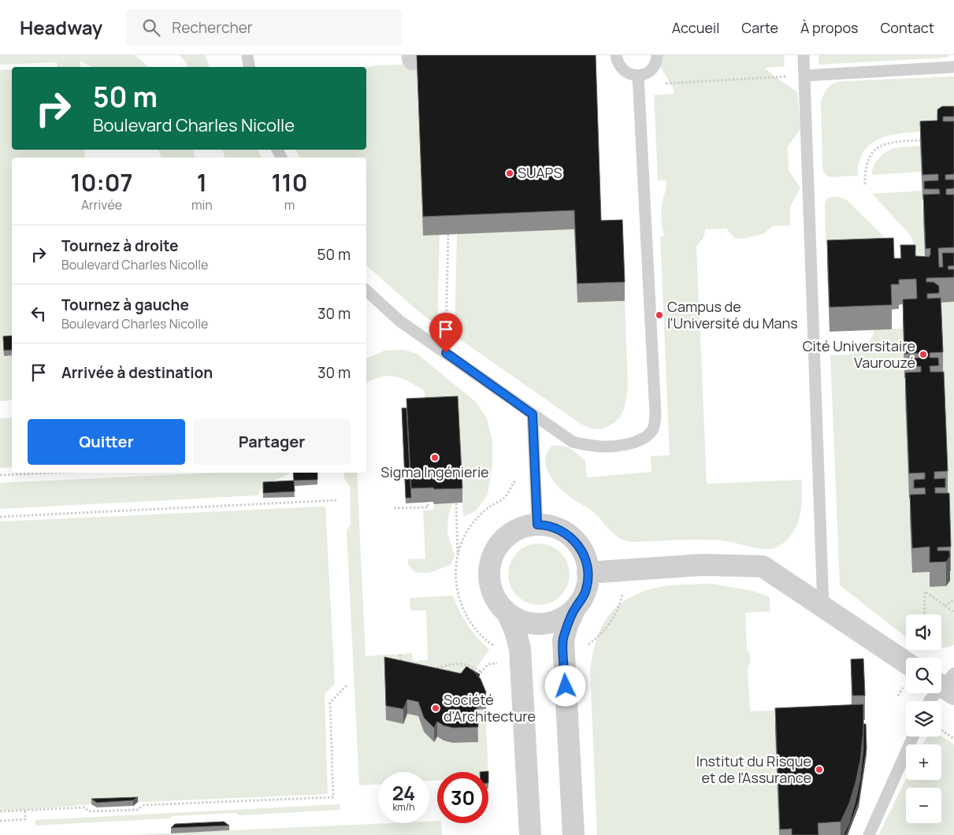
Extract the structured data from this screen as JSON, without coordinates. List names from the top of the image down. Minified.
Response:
{"places":["SUAPS","Campus de l'Université du Mans","Cité Universitaire Vaurouzé","Sigma Ingénierie","Société d'Architecture","Institut du Risque et de l'Assurance"],"page":{"header":"Headway","search":"Rechercher","nav":["Accueil","Carte","À propos","Contact"],"turn":["50 m","Boulevard Charles Nicolle"],"eta":["10:07","Arrivée","1","min","110","m"],"list":[{"name":"Tournez à droite","note":"Boulevard Charles Nicolle","value":"50 m"},{"name":"Tournez à gauche","note":"Boulevard Charles Nicolle","value":"30 m"},{"name":"Arrivée à destination","value":"30 m"}],"buttons":["Quitter","Partager"],"map_buttons":["+","−"],"speed":"24 km/h","limit":"30"}}
